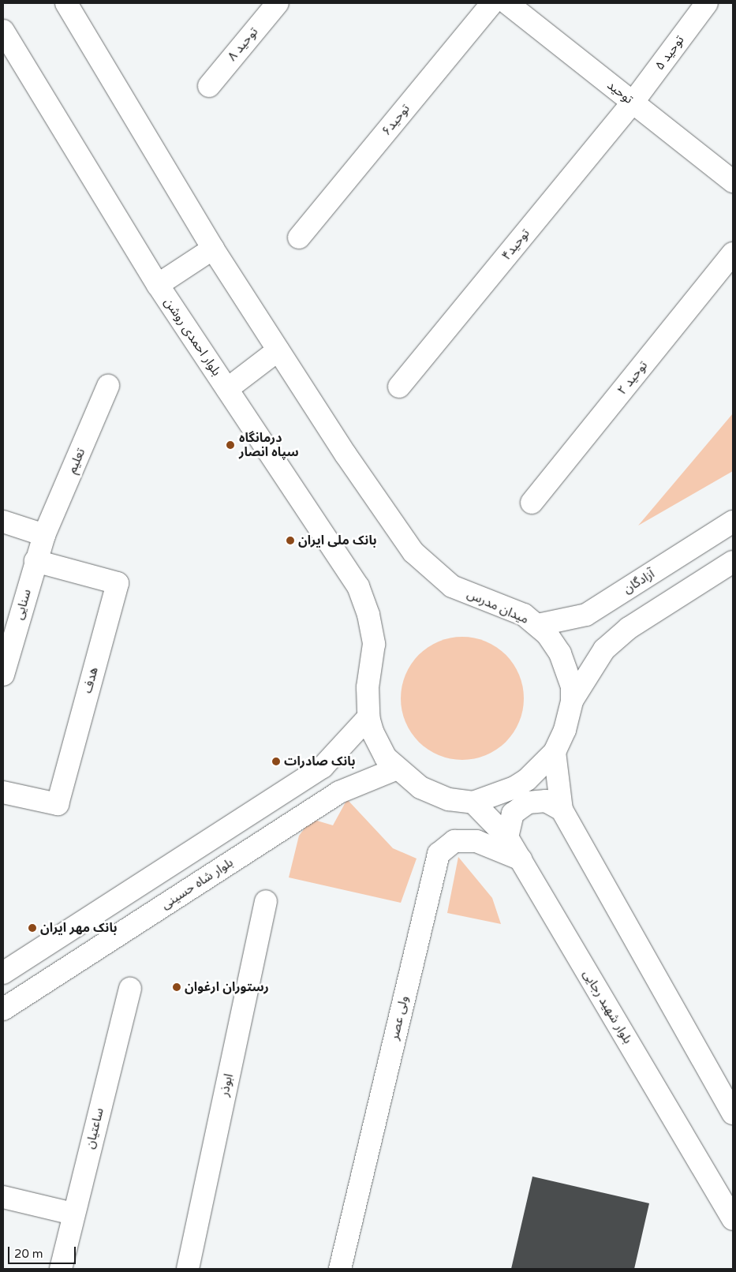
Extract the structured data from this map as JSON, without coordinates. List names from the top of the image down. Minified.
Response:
{"streets":{"main road":["توحید ۸","توحید ۵","توحید","توحید۶","توحید۴","بلوار احمدی روشن","توحید ۲","تعلیم","آزادگان","سنایی","میدان مدرس","هدف","بلوار شاه حسینی","بلوار شهید رجایی","ولی عصر","ابوذر","ساعتیان"]},"crossings":[["توحید ۵","توحید"],["توحید ۵","توحید۴"],["توحید","توحید۴"],["بلوار احمدی روشن","میدان مدرس"],["تعلیم","سنایی"],["آزادگان","میدان مدرس"],["سنایی","هدف"],["میدان مدرس","بلوار شاه حسینی"],["میدان مدرس","بلوار شهید رجایی"],["بلوار شهید رجایی","ولی عصر"]],"places":["درمانگاه سپاه انصار","بانک ملی ایران","بانک صادرات","بانک مهر ایران","رستوران ارغوان"],"scale_bar":"20 m"}
